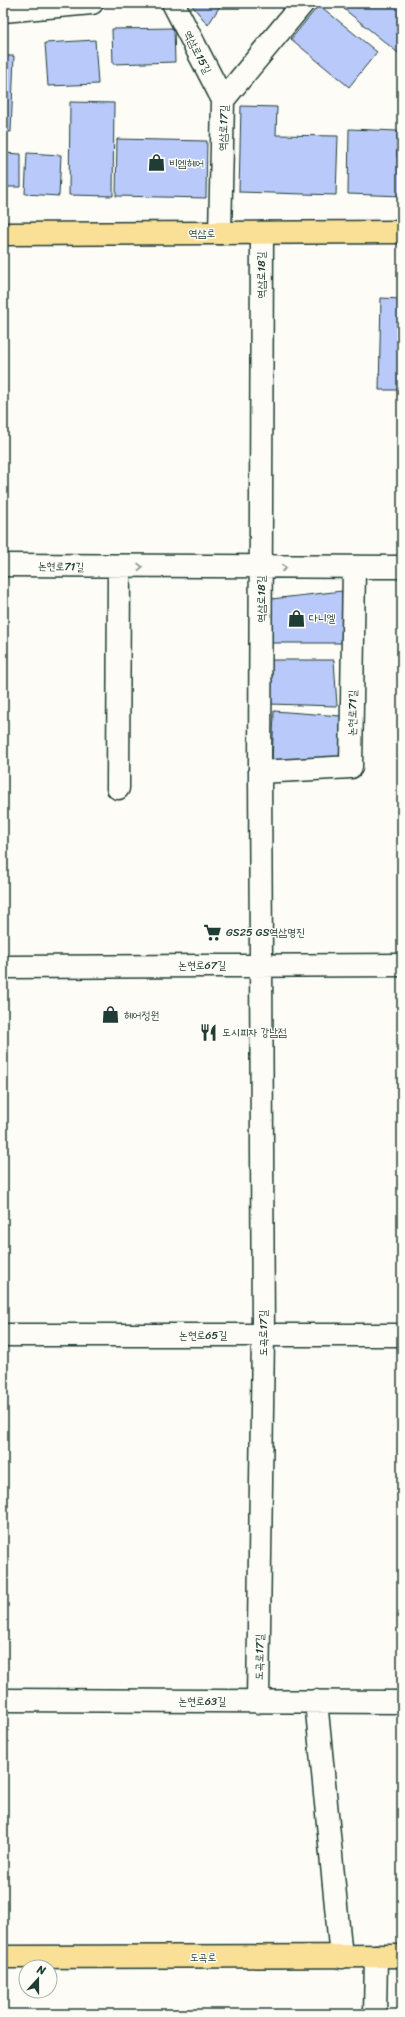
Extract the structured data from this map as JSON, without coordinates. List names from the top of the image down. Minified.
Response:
{"streets":{"main road":["역삼로","도곡로"],"street":["역삼로15길","역삼로17길","역삼로18길","논현로71길","논현로67길","도곡로17길","논현로65길","논현로63길"]},"crossings":[["역삼로15길","역삼로17길"],["역삼로17길","역삼로"],["역삼로","역삼로18길"],["역삼로18길","논현로71길"],["역삼로18길","논현로67길"],["역삼로18길","도곡로17길"],["논현로67길","도곡로17길"],["도곡로17길","논현로65길"],["도곡로17길","논현로63길"]],"places":{"shop":["비엠헤어","다니엘","헤어정원"],"supermarket":["GS25 GS역삼명진"],"restaurant":["도시피자 강남점"]},"north":"top"}
